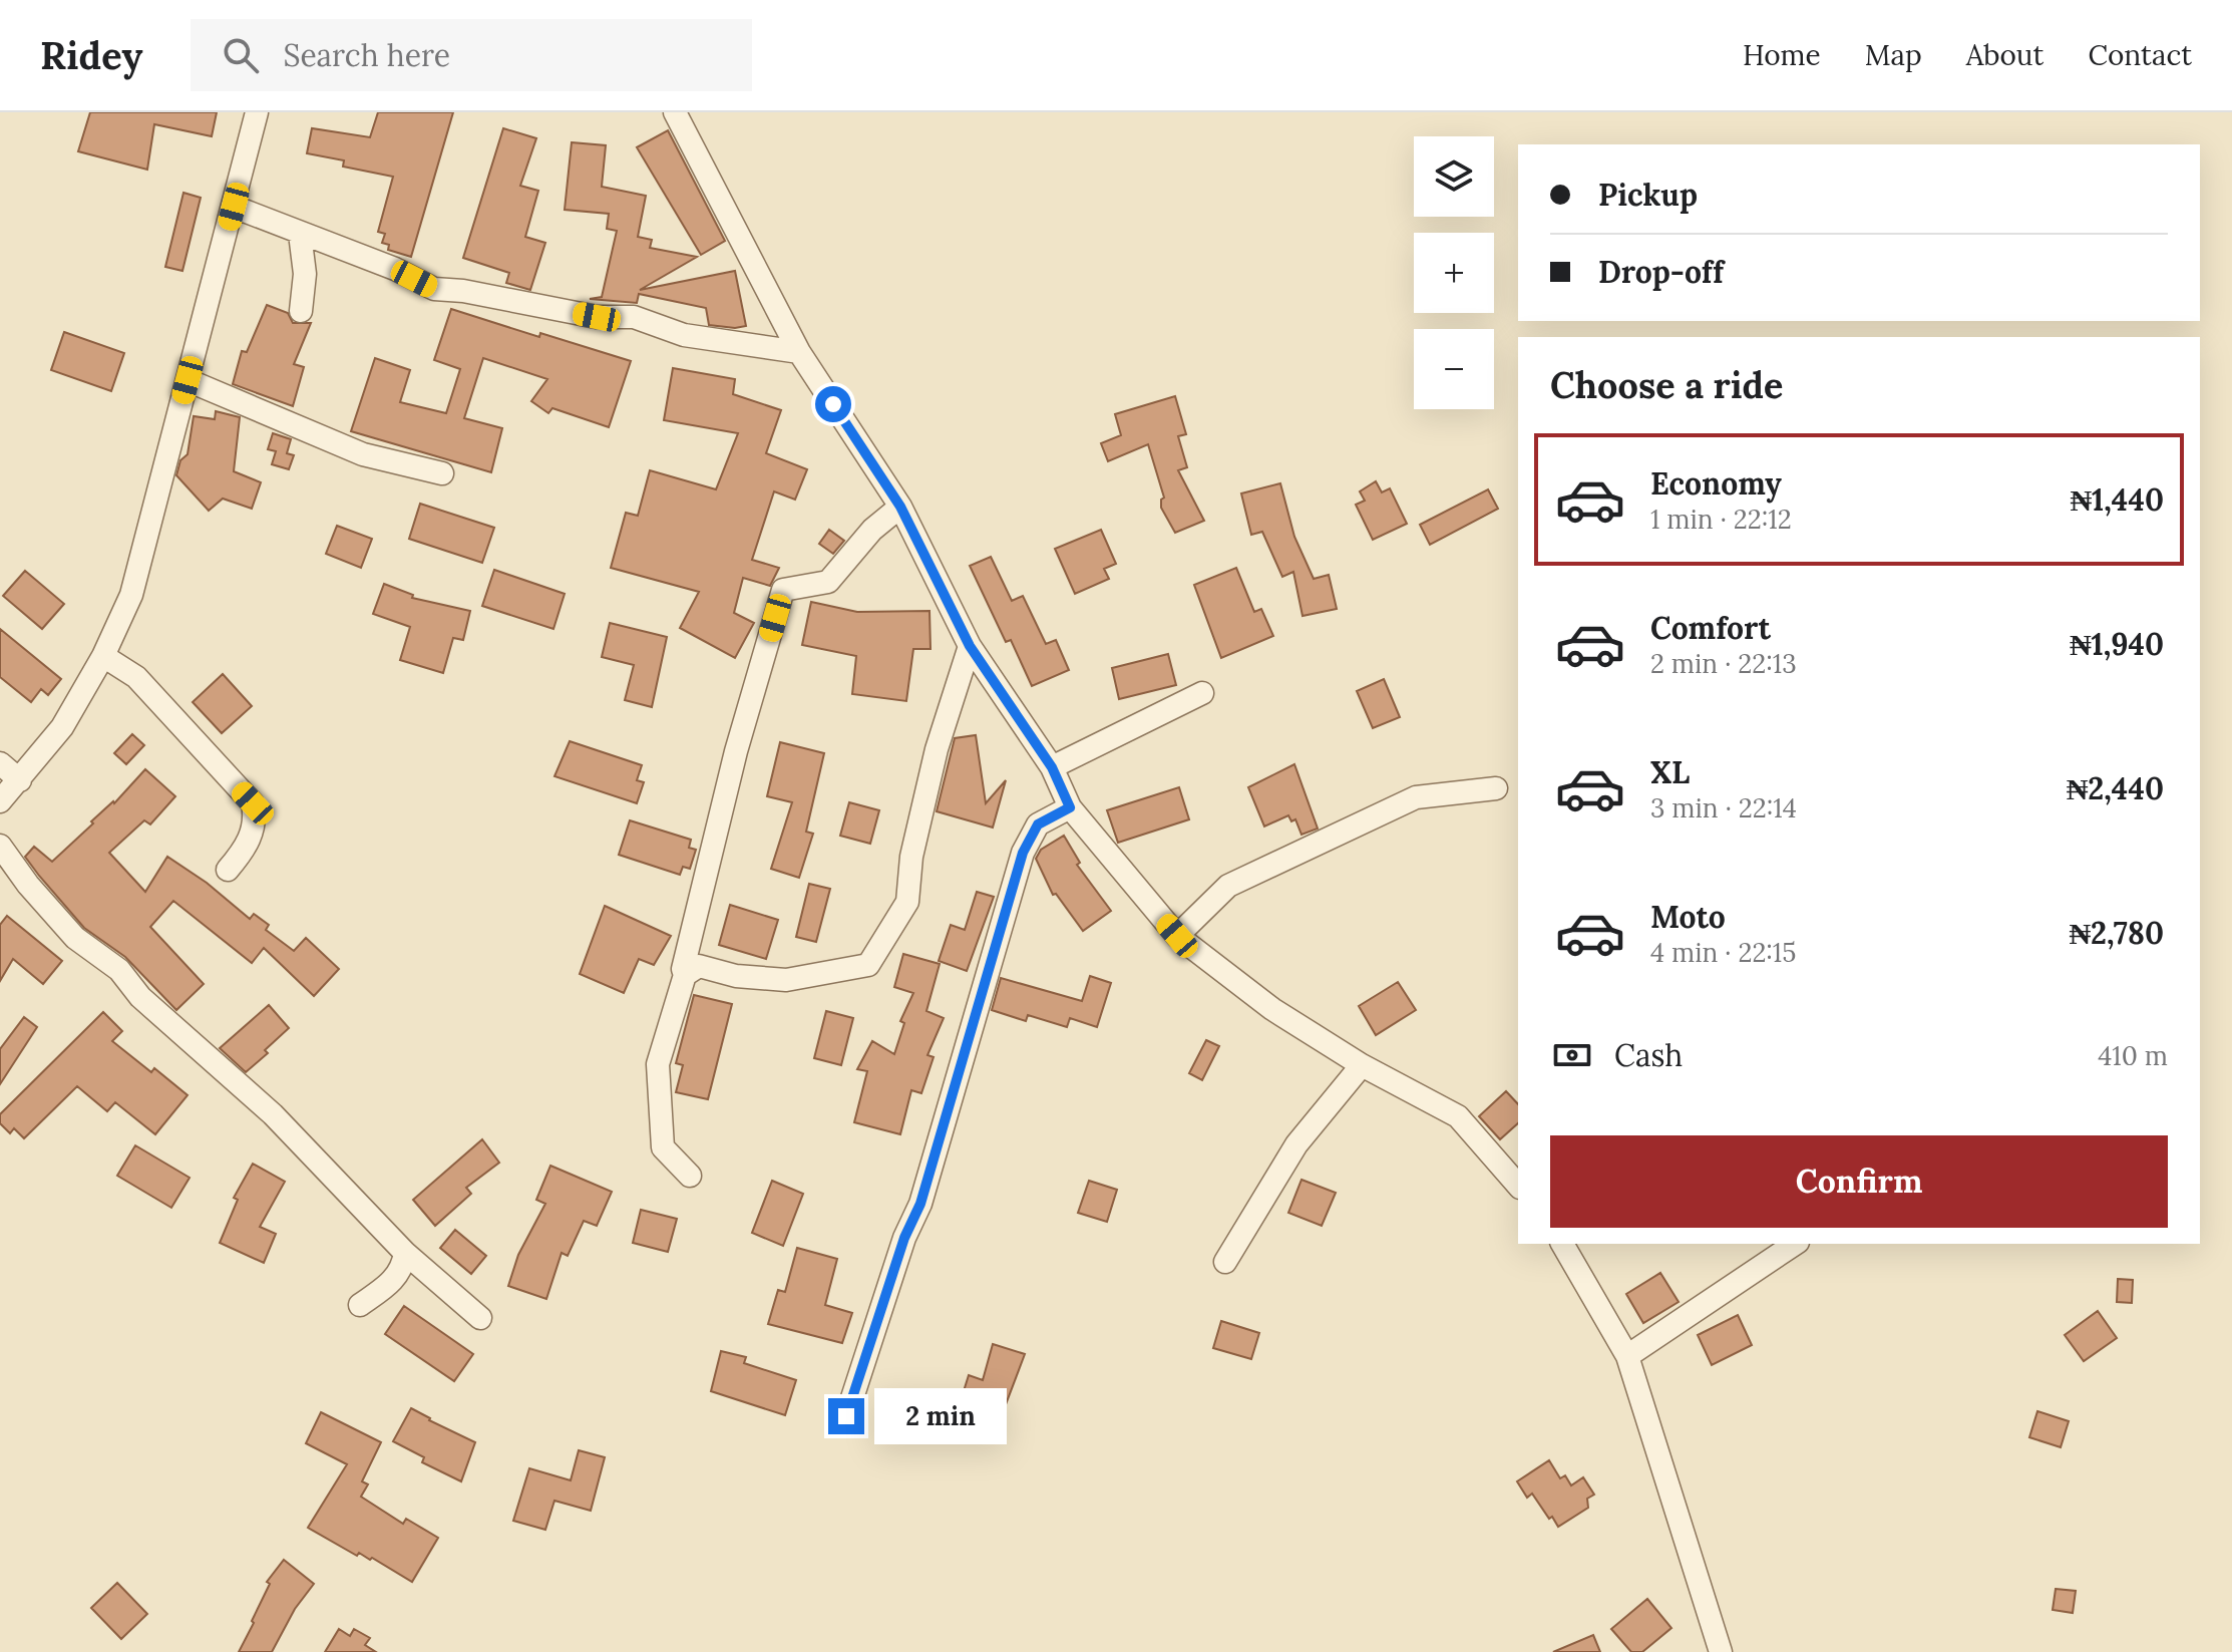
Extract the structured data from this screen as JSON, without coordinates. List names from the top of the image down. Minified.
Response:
{"page":{"header":"Ridey","search":"Search here","nav":["Home","Map","About","Contact"],"map_buttons":["+","−"],"banner":["Pickup","Drop-off"],"heading":"Choose a ride","list":[{"name":"Economy","note":"1 min · 22:12","value":"₦1,440"},{"name":"Comfort","note":"2 min · 22:13","value":"₦1,940"},{"name":"XL","note":"3 min · 22:14","value":"₦2,440"},{"name":"Moto","note":"4 min · 22:15","value":"₦2,780"}],"pay":["Cash","410 m"],"buttons":"Confirm","bubble":"2 min"}}
